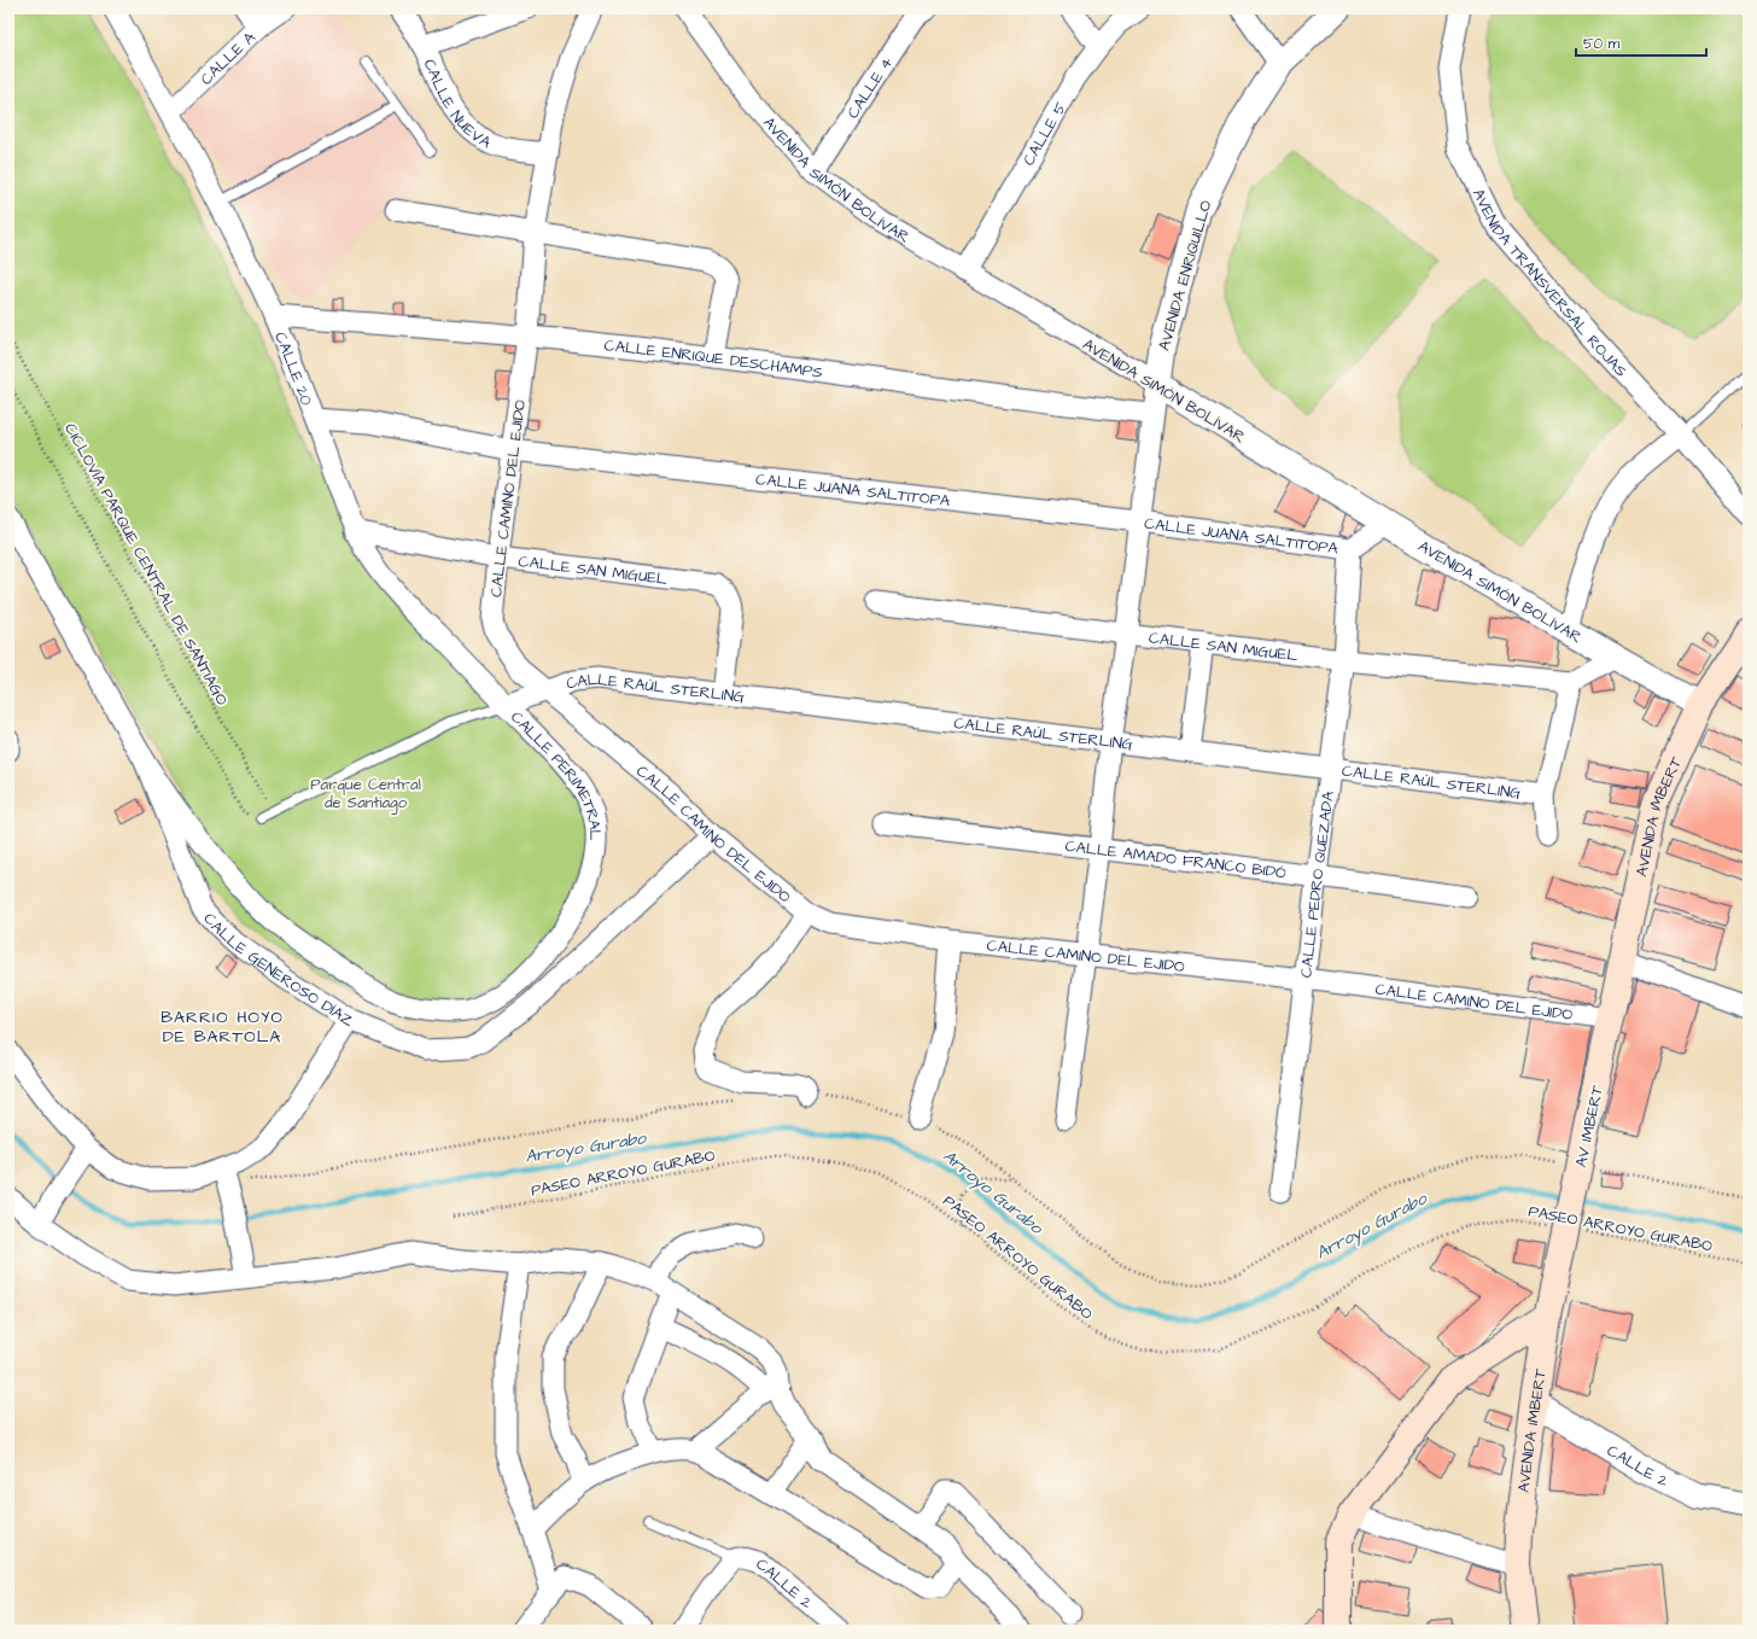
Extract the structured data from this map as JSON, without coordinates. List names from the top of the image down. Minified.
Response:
{"streets":{"main road":["AVENIDA IMBERT","AV IMBERT"],"street":["CALLE A","CALLE 4","CALLE NUEVA","CALLE 5","AVENIDA SIMÓN BOLÍVAR","AVENIDA ENRIQUILLO","AVENIDA TRANSVERSAL ROJAS","CALLE ENRIQUE DESCHAMPS","CALLE 20","CALLE JUANA SALTITOPA","CALLE CAMINO DEL EJIDO","CALLE SAN MIGUEL","CALLE RAÚL STERLING","CALLE PERIMETRAL","CALLE AMADO FRANCO BIDÓ","CALLE PEDRO QUEZADA","CALLE GENEROSO DÍAZ","CALLE 2"],"path":["CICLOVÍA PARQUE CENTRAL DE SANTIAGO","PASEO ARROYO GURABO"]},"crossings":[["CALLE A","CALLE 20"],["CALLE 4","AVENIDA SIMÓN BOLÍVAR"],["CALLE NUEVA","CALLE CAMINO DEL EJIDO"],["CALLE 5","AVENIDA SIMÓN BOLÍVAR"],["AVENIDA SIMÓN BOLÍVAR","AVENIDA ENRIQUILLO"],["AVENIDA SIMÓN BOLÍVAR","CALLE JUANA SALTITOPA"],["AVENIDA SIMÓN BOLÍVAR","AVENIDA IMBERT"],["CALLE ENRIQUE DESCHAMPS","CALLE 20"],["CALLE ENRIQUE DESCHAMPS","CALLE CAMINO DEL EJIDO"],["CALLE 20","CALLE JUANA SALTITOPA"],["CALLE 20","CALLE SAN MIGUEL"],["CALLE 20","CALLE RAÚL STERLING"],["CALLE 20","CALLE PERIMETRAL"],["CALLE JUANA SALTITOPA","CALLE CAMINO DEL EJIDO"],["CALLE JUANA SALTITOPA","CALLE PEDRO QUEZADA"],["CALLE CAMINO DEL EJIDO","CALLE SAN MIGUEL"],["CALLE CAMINO DEL EJIDO","CALLE RAÚL STERLING"],["CALLE CAMINO DEL EJIDO","AVENIDA IMBERT"],["CALLE CAMINO DEL EJIDO","CALLE PEDRO QUEZADA"],["CALLE CAMINO DEL EJIDO","CALLE GENEROSO DÍAZ"],["CALLE CAMINO DEL EJIDO","AV IMBERT"],["CALLE SAN MIGUEL","CALLE RAÚL STERLING"],["CALLE SAN MIGUEL","CALLE PEDRO QUEZADA"],["CALLE RAÚL STERLING","CALLE PERIMETRAL"],["CALLE RAÚL STERLING","CALLE PEDRO QUEZADA"],["CALLE PERIMETRAL","CALLE GENEROSO DÍAZ"],["AVENIDA IMBERT","AV IMBERT"],["AVENIDA IMBERT","PASEO ARROYO GURABO"],["AVENIDA IMBERT","CALLE 2"],["CALLE AMADO FRANCO BIDÓ","CALLE PEDRO QUEZADA"],["AV IMBERT","PASEO ARROYO GURABO"]],"districts":["BARRIO HOYO DE BARTOLA"],"water":["Arroyo Gurabo"],"parks":["Parque Central de Santiago"],"scale_bar":"50 m"}
